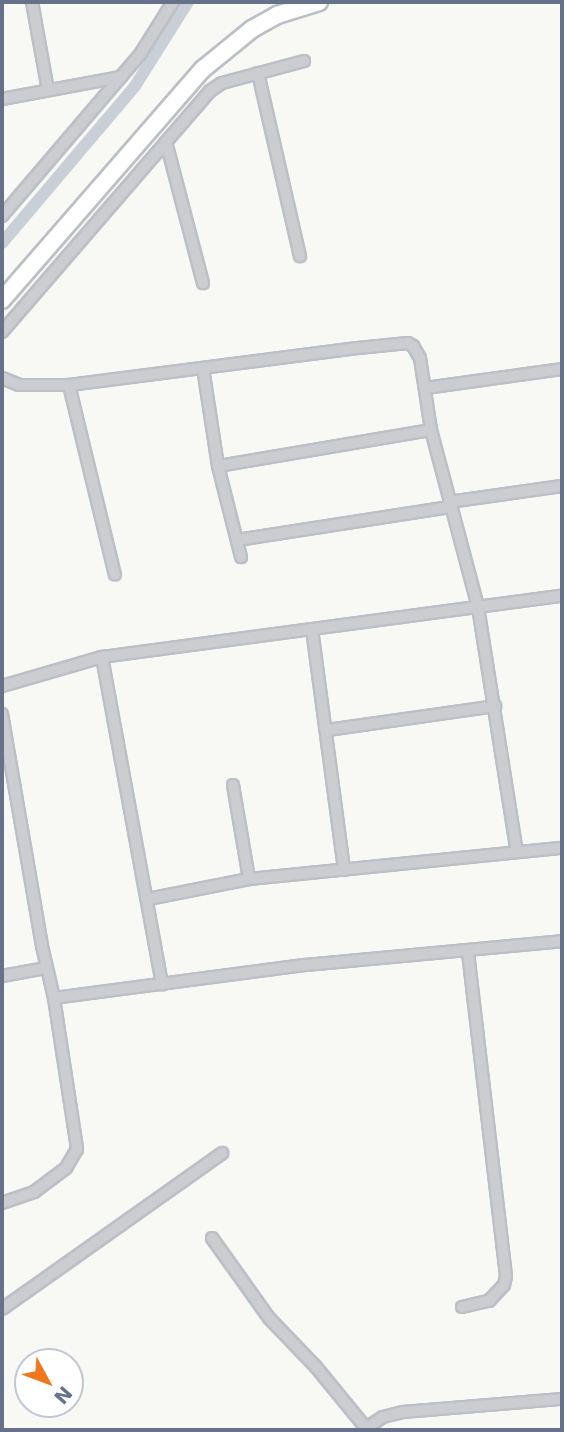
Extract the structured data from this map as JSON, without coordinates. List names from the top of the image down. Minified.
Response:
{"north":"bottom right"}
